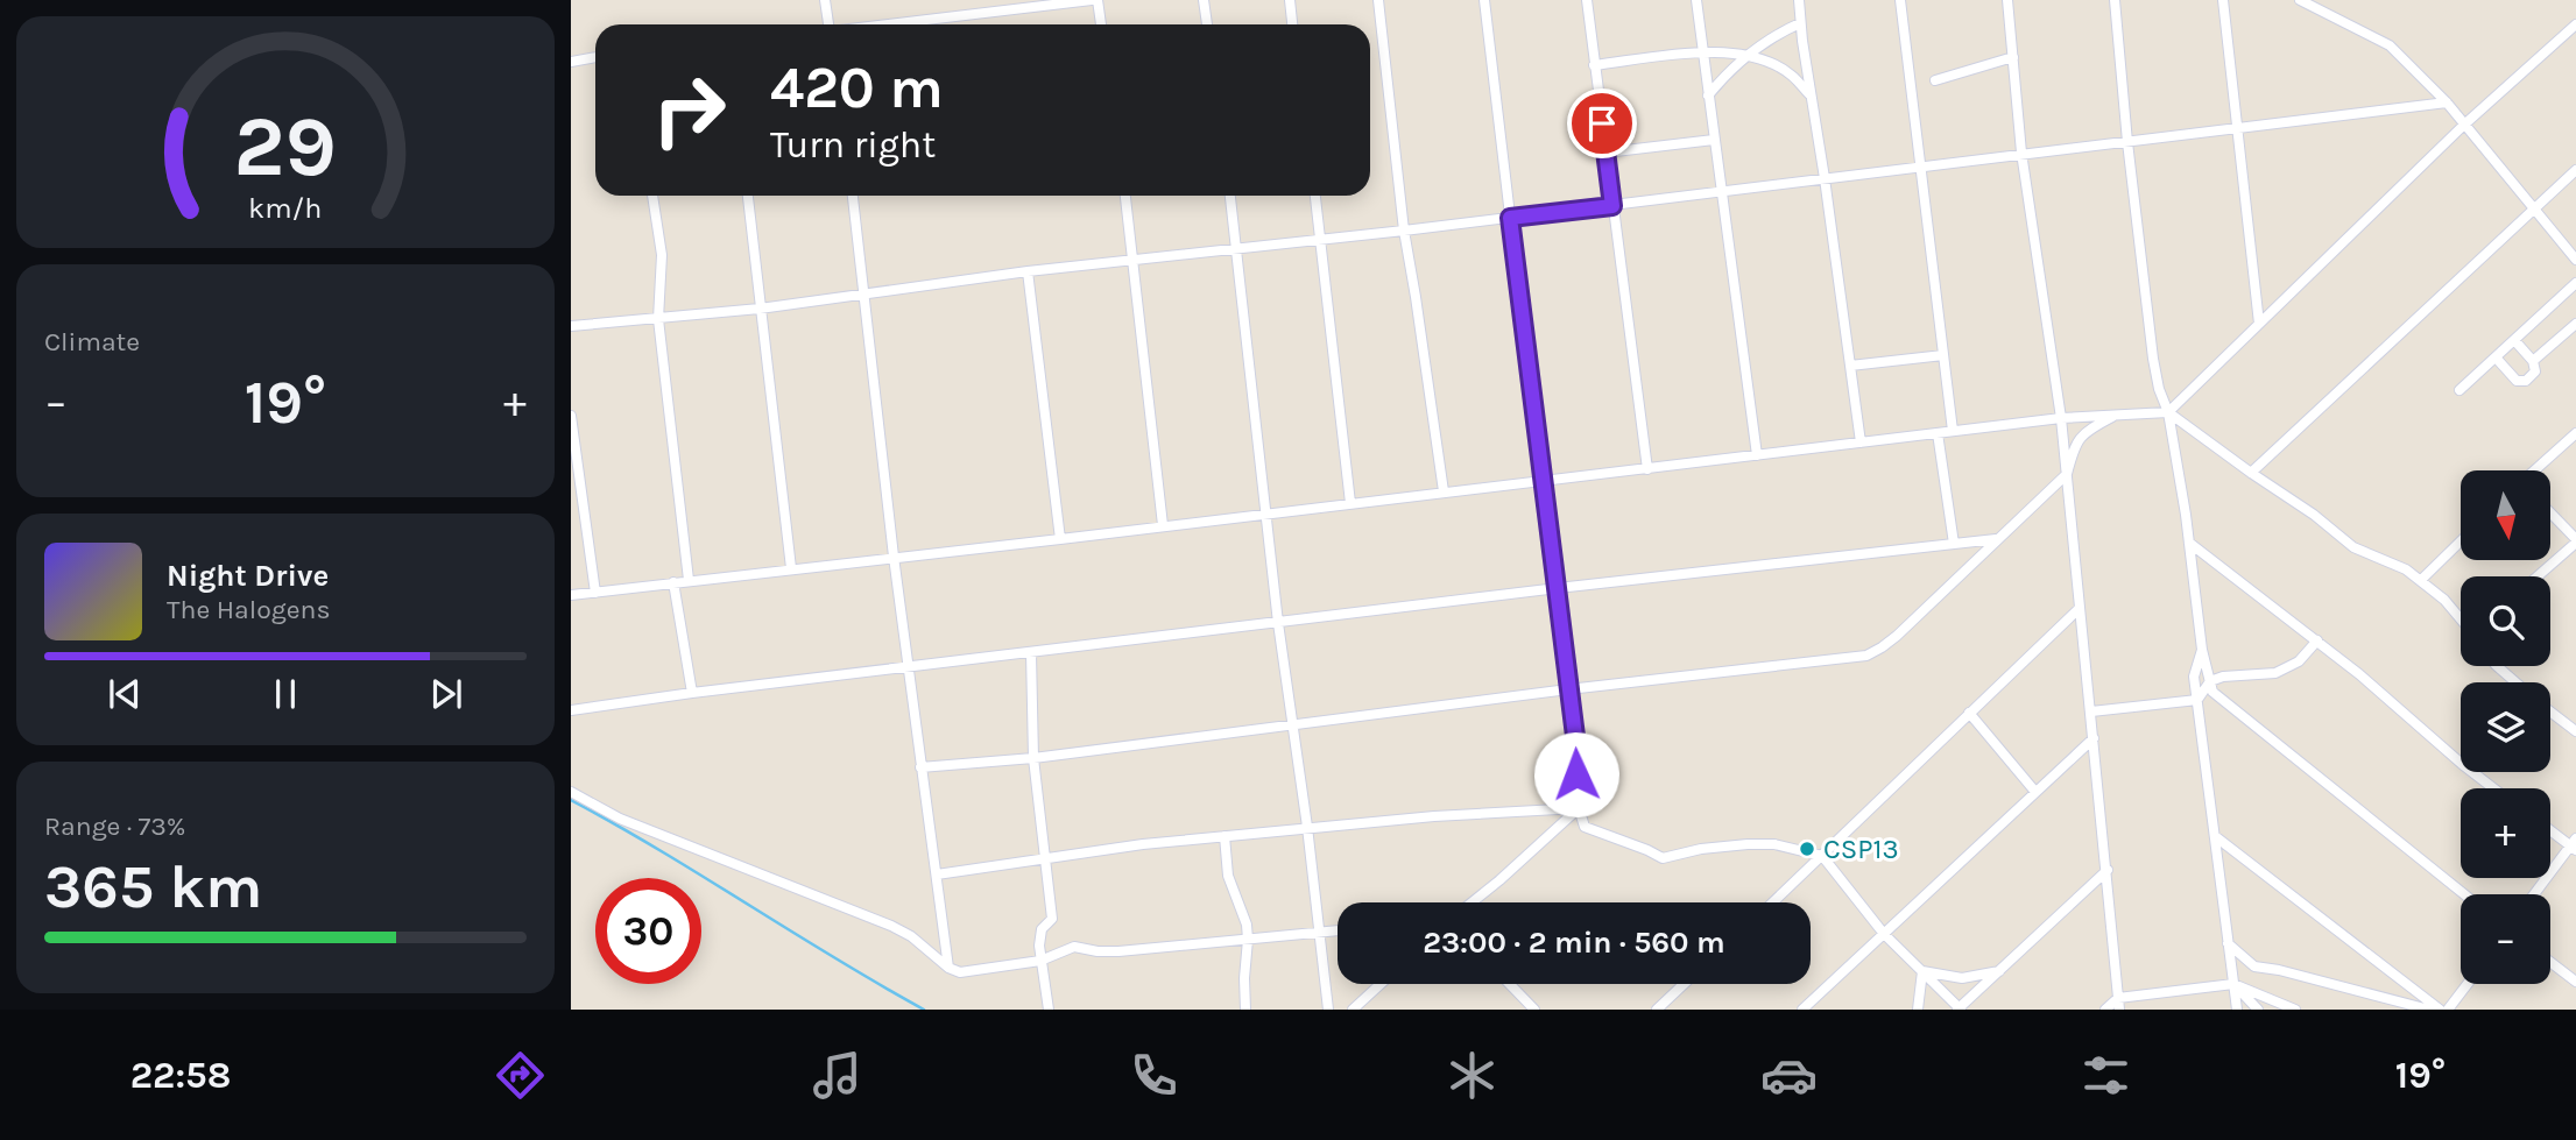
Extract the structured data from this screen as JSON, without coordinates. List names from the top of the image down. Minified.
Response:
{"places":["CSP13"],"north":"bottom","page":{"turn":["420 m","Turn right"],"tile":["Climate",["Range · 73%","365 km"]],"heat":["−","19°","+"],"map_buttons":["+","−"],"song":["Night Drive","The Halogens"],"limit":"30","trip":"23:00 · 2 min · 560 m","tabs":["22:58","19°"],"gauge":["29","km/h"]}}
